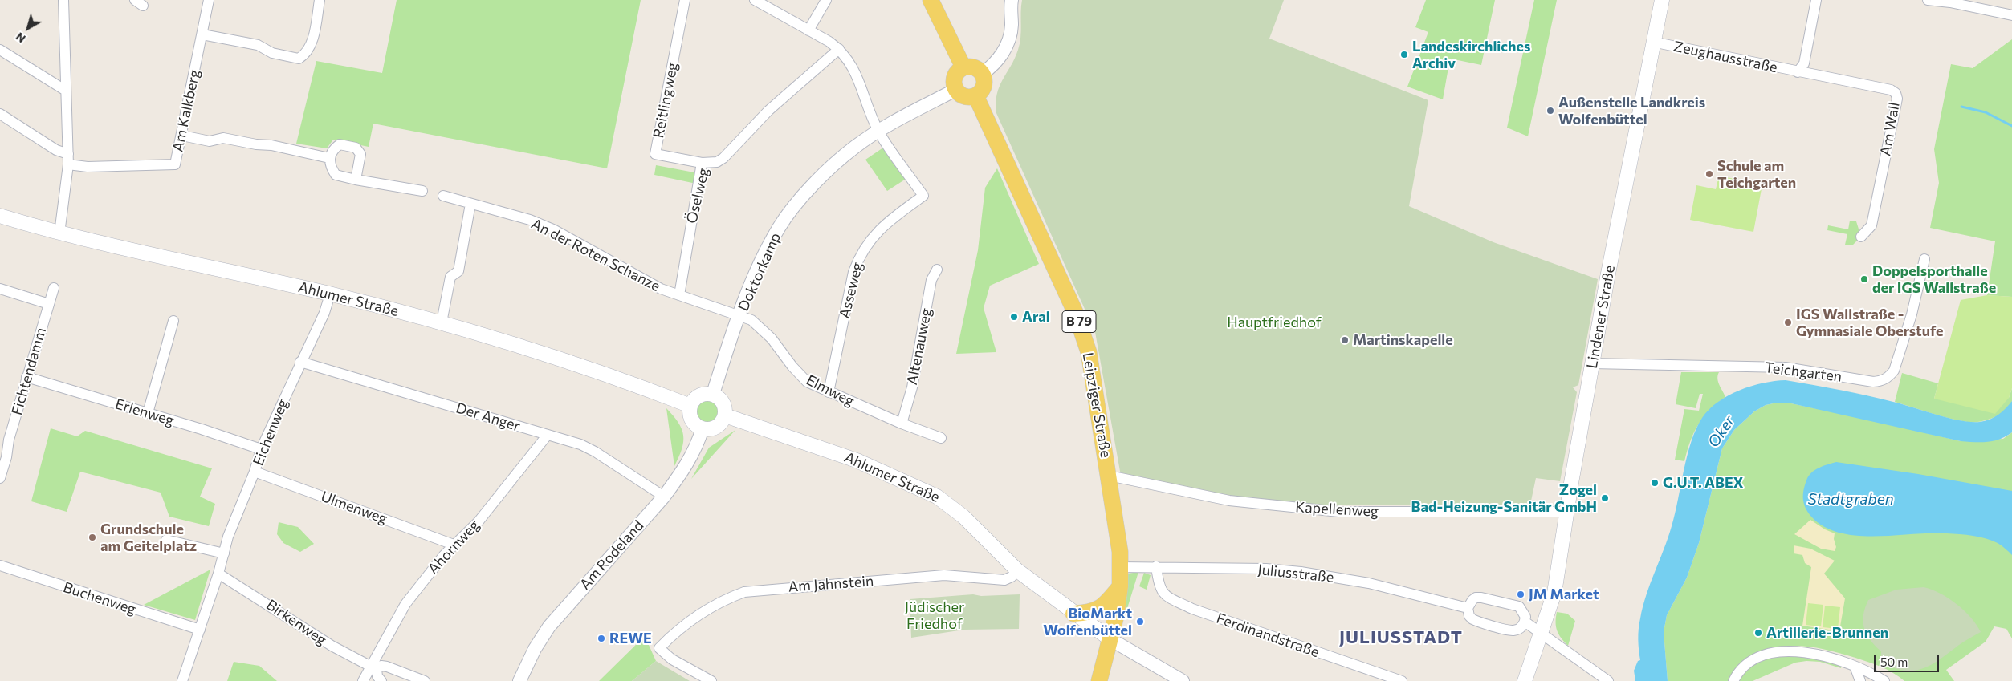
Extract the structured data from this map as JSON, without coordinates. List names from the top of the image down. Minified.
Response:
{"streets":{"main road":["Ahlumer Straße","Lindener Straße","B 79","Leipziger Straße"],"street":["Zeughausstraße","Reitlingweg","Am Kalkberg","Am Wall","Öselweg","An der Roten Schanze","Doktorkamp","Asseweg","Altenauweg","Fichtendamm","Teichgarten","Elmweg","Erlenweg","Der Anger","Eichenweg","Ulmenweg","Kapellenweg","Ahornweg","Am Rodeland","Juliusstraße","Am Jahnstein","Buchenweg","Birkenweg","Ferdinandstraße"]},"crossings":[["Zeughausstraße","Am Wall"],["Zeughausstraße","Lindener Straße"],["Reitlingweg","Öselweg"],["Öselweg","An der Roten Schanze"],["Öselweg","Asseweg"],["Doktorkamp","Asseweg"],["Doktorkamp","Ahlumer Straße"],["Doktorkamp","Elmweg"],["Doktorkamp","Leipziger Straße"],["Doktorkamp","Am Rodeland"],["Asseweg","Elmweg"],["Ahlumer Straße","B 79"],["Ahlumer Straße","Leipziger Straße"],["Ahlumer Straße","Eichenweg"],["Ahlumer Straße","Am Rodeland"],["Ahlumer Straße","Am Jahnstein"],["Lindener Straße","Teichgarten"],["Lindener Straße","Kapellenweg"],["B 79","Leipziger Straße"],["Altenauweg","Elmweg"],["Fichtendamm","Erlenweg"],["Leipziger Straße","Kapellenweg"],["Leipziger Straße","Juliusstraße"],["Erlenweg","Eichenweg"],["Der Anger","Eichenweg"],["Der Anger","Ahornweg"],["Der Anger","Am Rodeland"],["Eichenweg","Ulmenweg"],["Eichenweg","Buchenweg"],["Eichenweg","Birkenweg"],["Ulmenweg","Ahornweg"],["Ahornweg","Birkenweg"],["Juliusstraße","Ferdinandstraße"]],"districts":["JULIUSSTADT"],"water":["Oker","Stadtgraben"],"parks":["Hauptfriedhof","Jüdischer Friedhof"],"places":["Landeskirchliches Archiv","Außenstelle Landkreis Wolfenbüttel","Schule am Teichgarten","Doppelsporthalle der IGS Wallstraße","Aral","IGS Wallstraße - Gymnasiale Oberstufe","Martinskapelle","G.U.T. ABEX","Zogel Bad-Heizung-Sanitär GmbH","Grundschule am Geitelplatz","JM Market","BioMarkt Wolfenbüttel","Artillerie-Brunnen","REWE"],"scale_bar":"50 m","north":"bottom left"}
